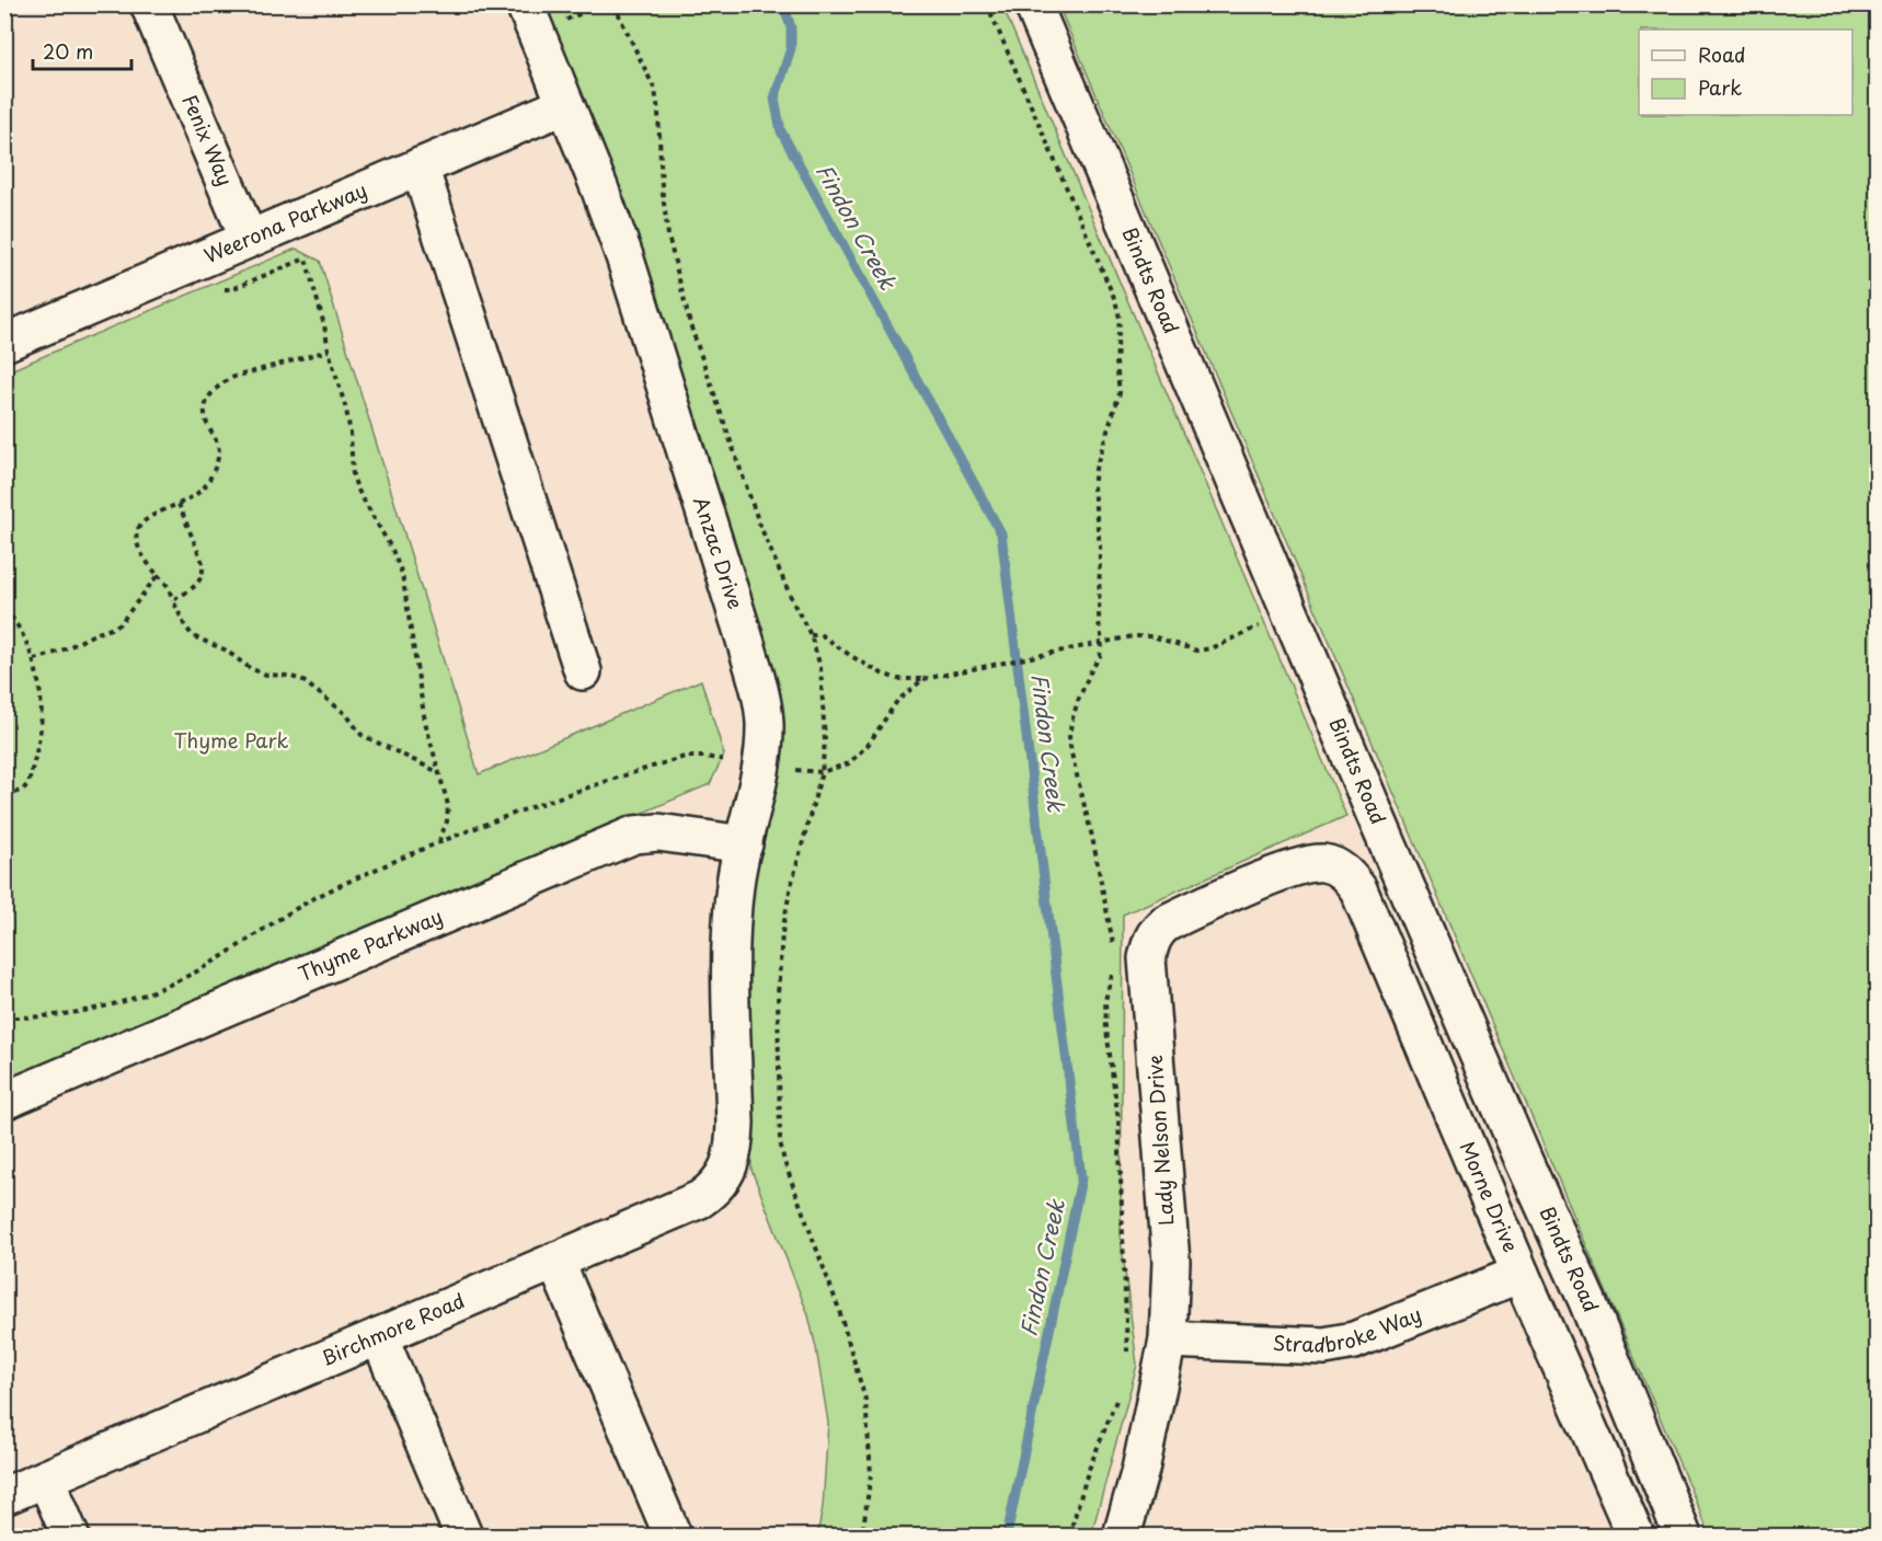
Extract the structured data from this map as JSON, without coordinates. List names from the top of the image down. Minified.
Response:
{"streets":{"street":["Fenix Way","Weerona Parkway","Bindts Road","Anzac Drive","Thyme Parkway","Lady Nelson Drive","Morne Drive","Stradbroke Way","Birchmore Road"]},"crossings":[["Fenix Way","Weerona Parkway"],["Weerona Parkway","Anzac Drive"],["Anzac Drive","Thyme Parkway"],["Anzac Drive","Birchmore Road"],["Lady Nelson Drive","Morne Drive"],["Lady Nelson Drive","Stradbroke Way"],["Morne Drive","Stradbroke Way"]],"water":["Findon Creek"],"parks":["Thyme Park"],"legend":["Road","Park"],"scale_bar":"20 m"}
